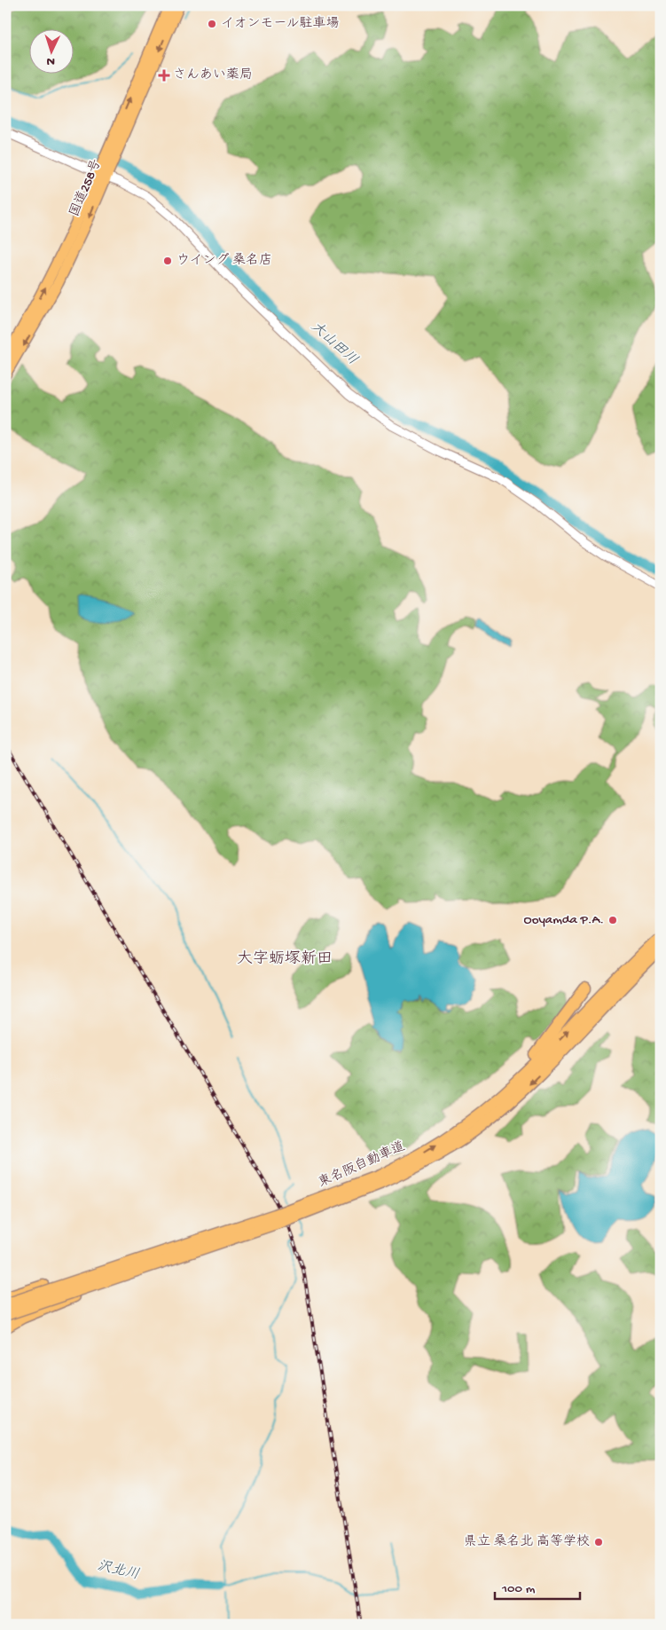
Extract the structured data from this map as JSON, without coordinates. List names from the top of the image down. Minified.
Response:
{"streets":{"highway":["国道258号","東名阪自動車道"]},"districts":["大字蛎塚新田"],"water":["大山田川","沢北川"],"places":{"other":["イオンモール駐車場","ウイング 桑名店","Ooyamda P.A.","県立 桑名北 高等学校"],"health":["さんあい薬局"]},"scale_bar":"100 m","north":"bottom"}
